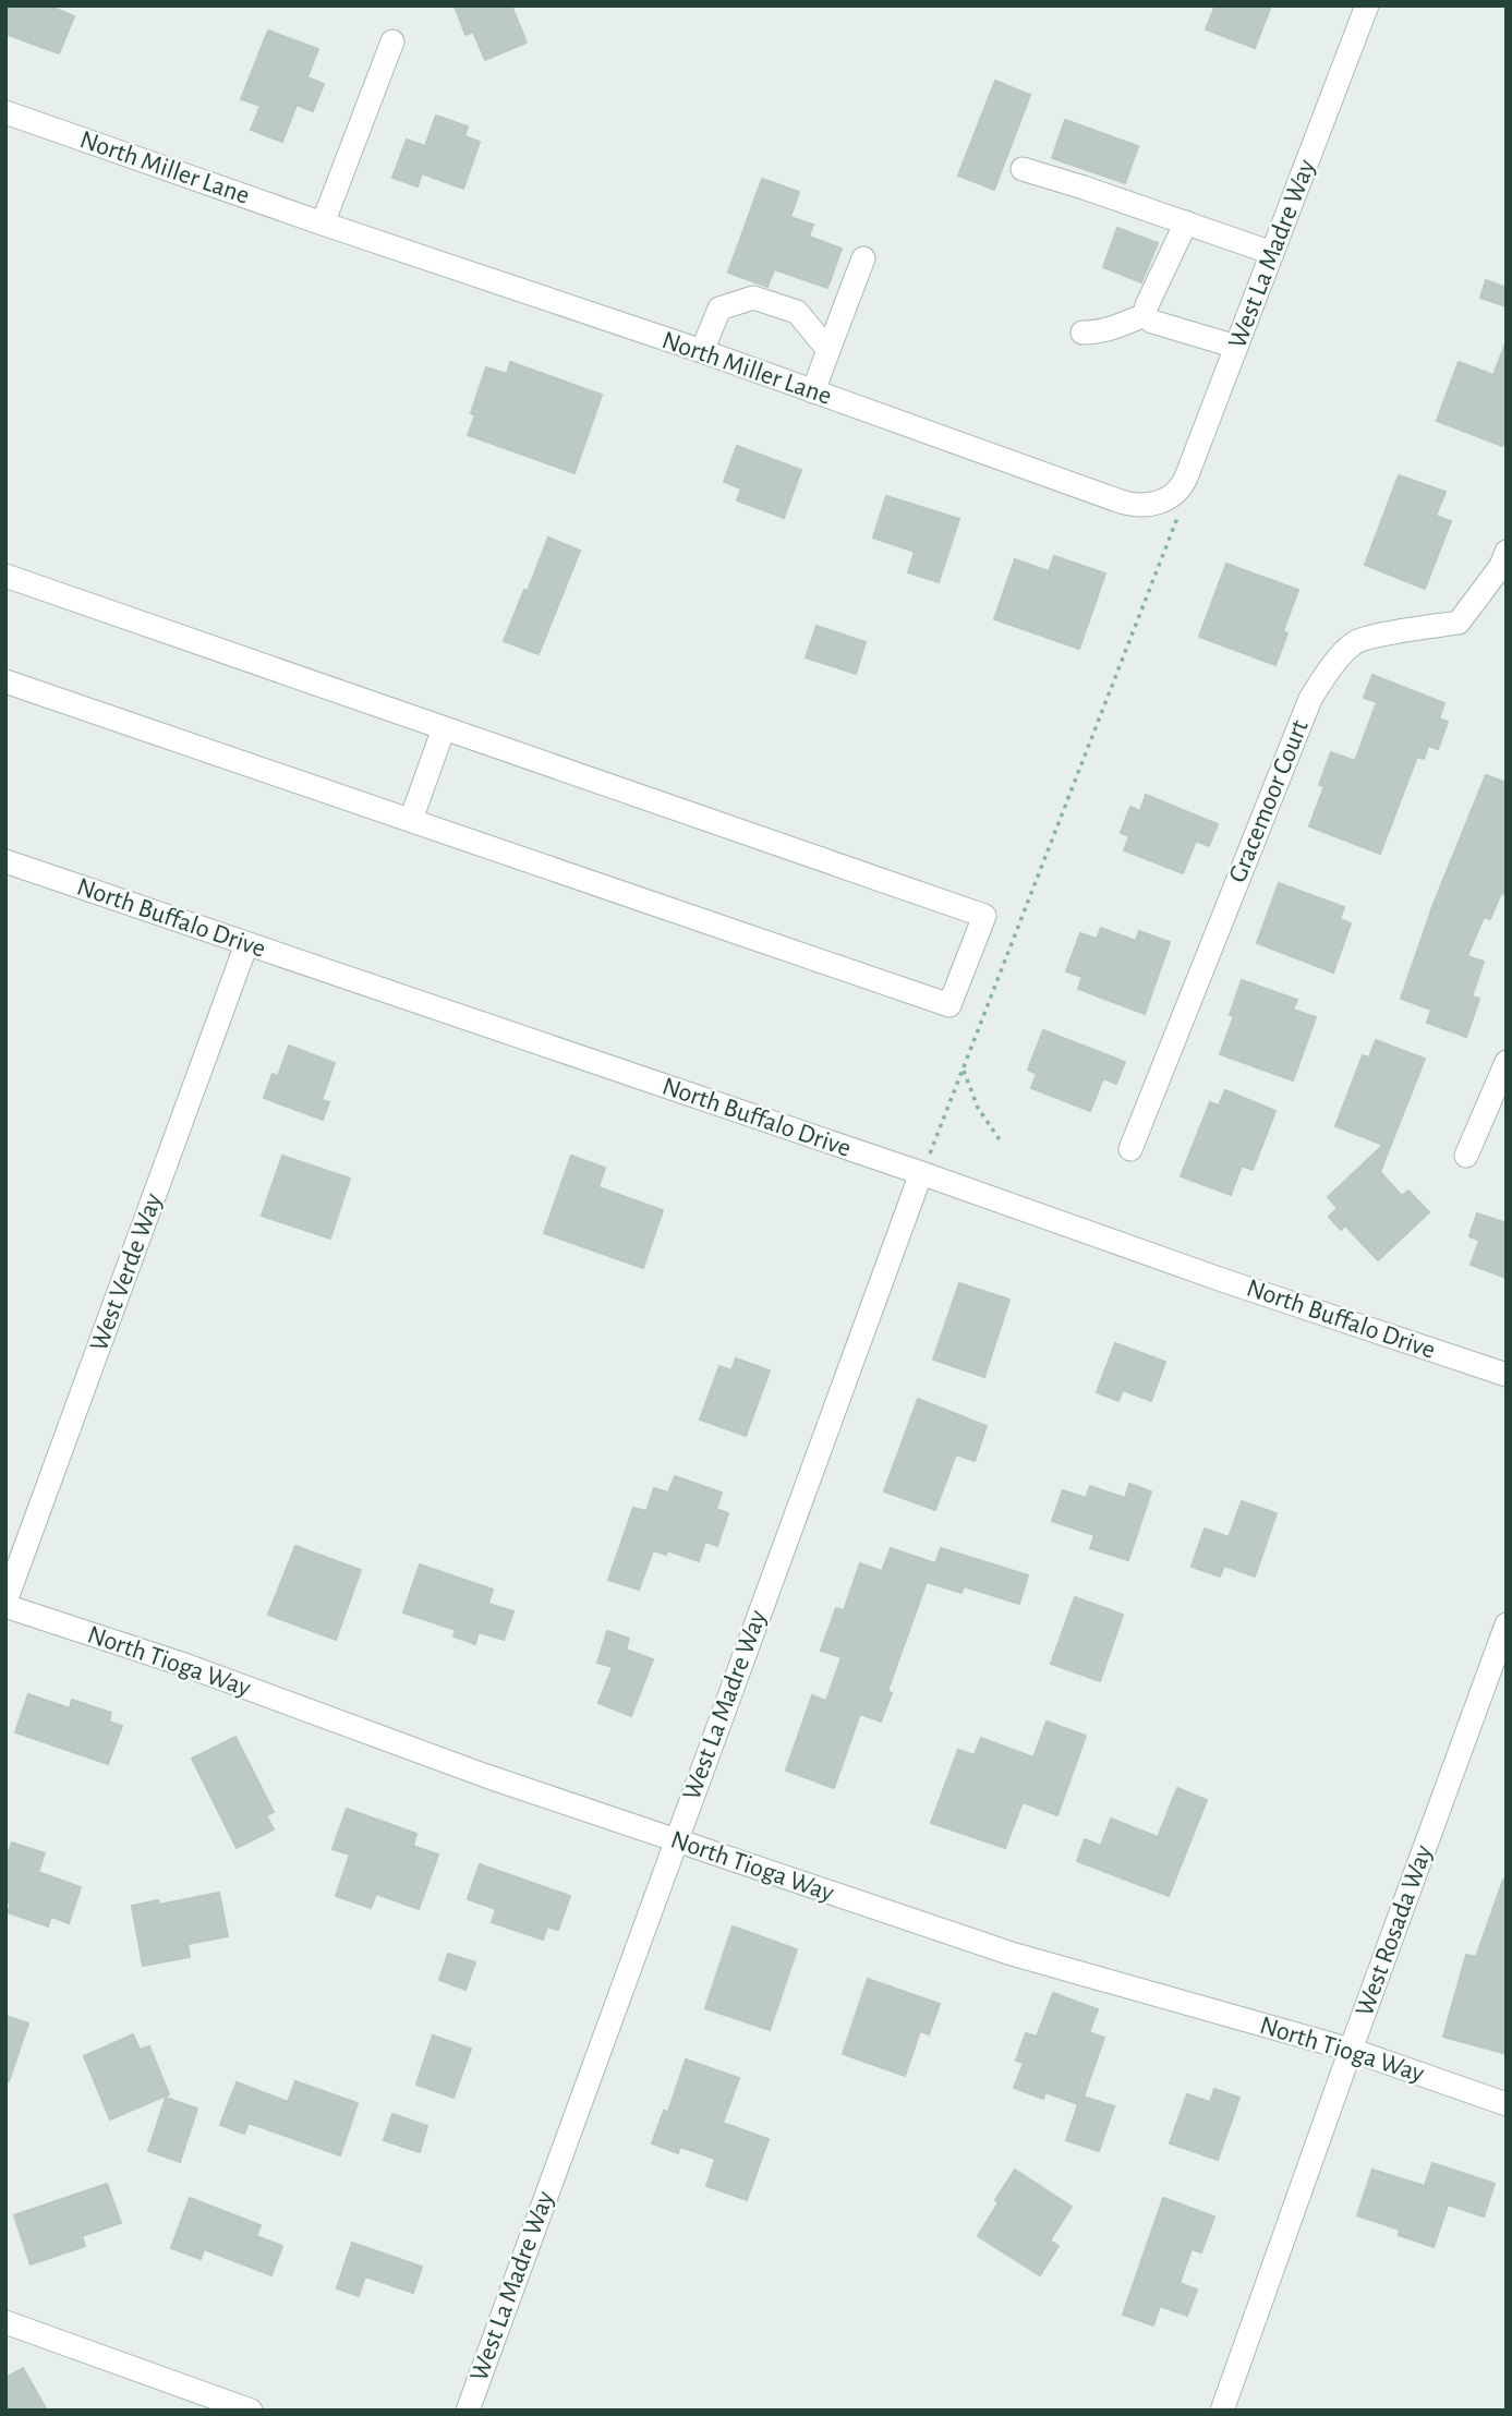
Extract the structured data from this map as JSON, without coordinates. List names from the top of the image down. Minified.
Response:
{"streets":{"street":["North Miller Lane","West La Madre Way","Gracemoor Court","North Buffalo Drive","West Verde Way","North Tioga Way","West Rosada Way"]},"crossings":[["North Miller Lane","West La Madre Way"],["West La Madre Way","North Buffalo Drive"],["West La Madre Way","North Tioga Way"],["North Buffalo Drive","West Verde Way"],["West Verde Way","North Tioga Way"],["North Tioga Way","West Rosada Way"]]}
